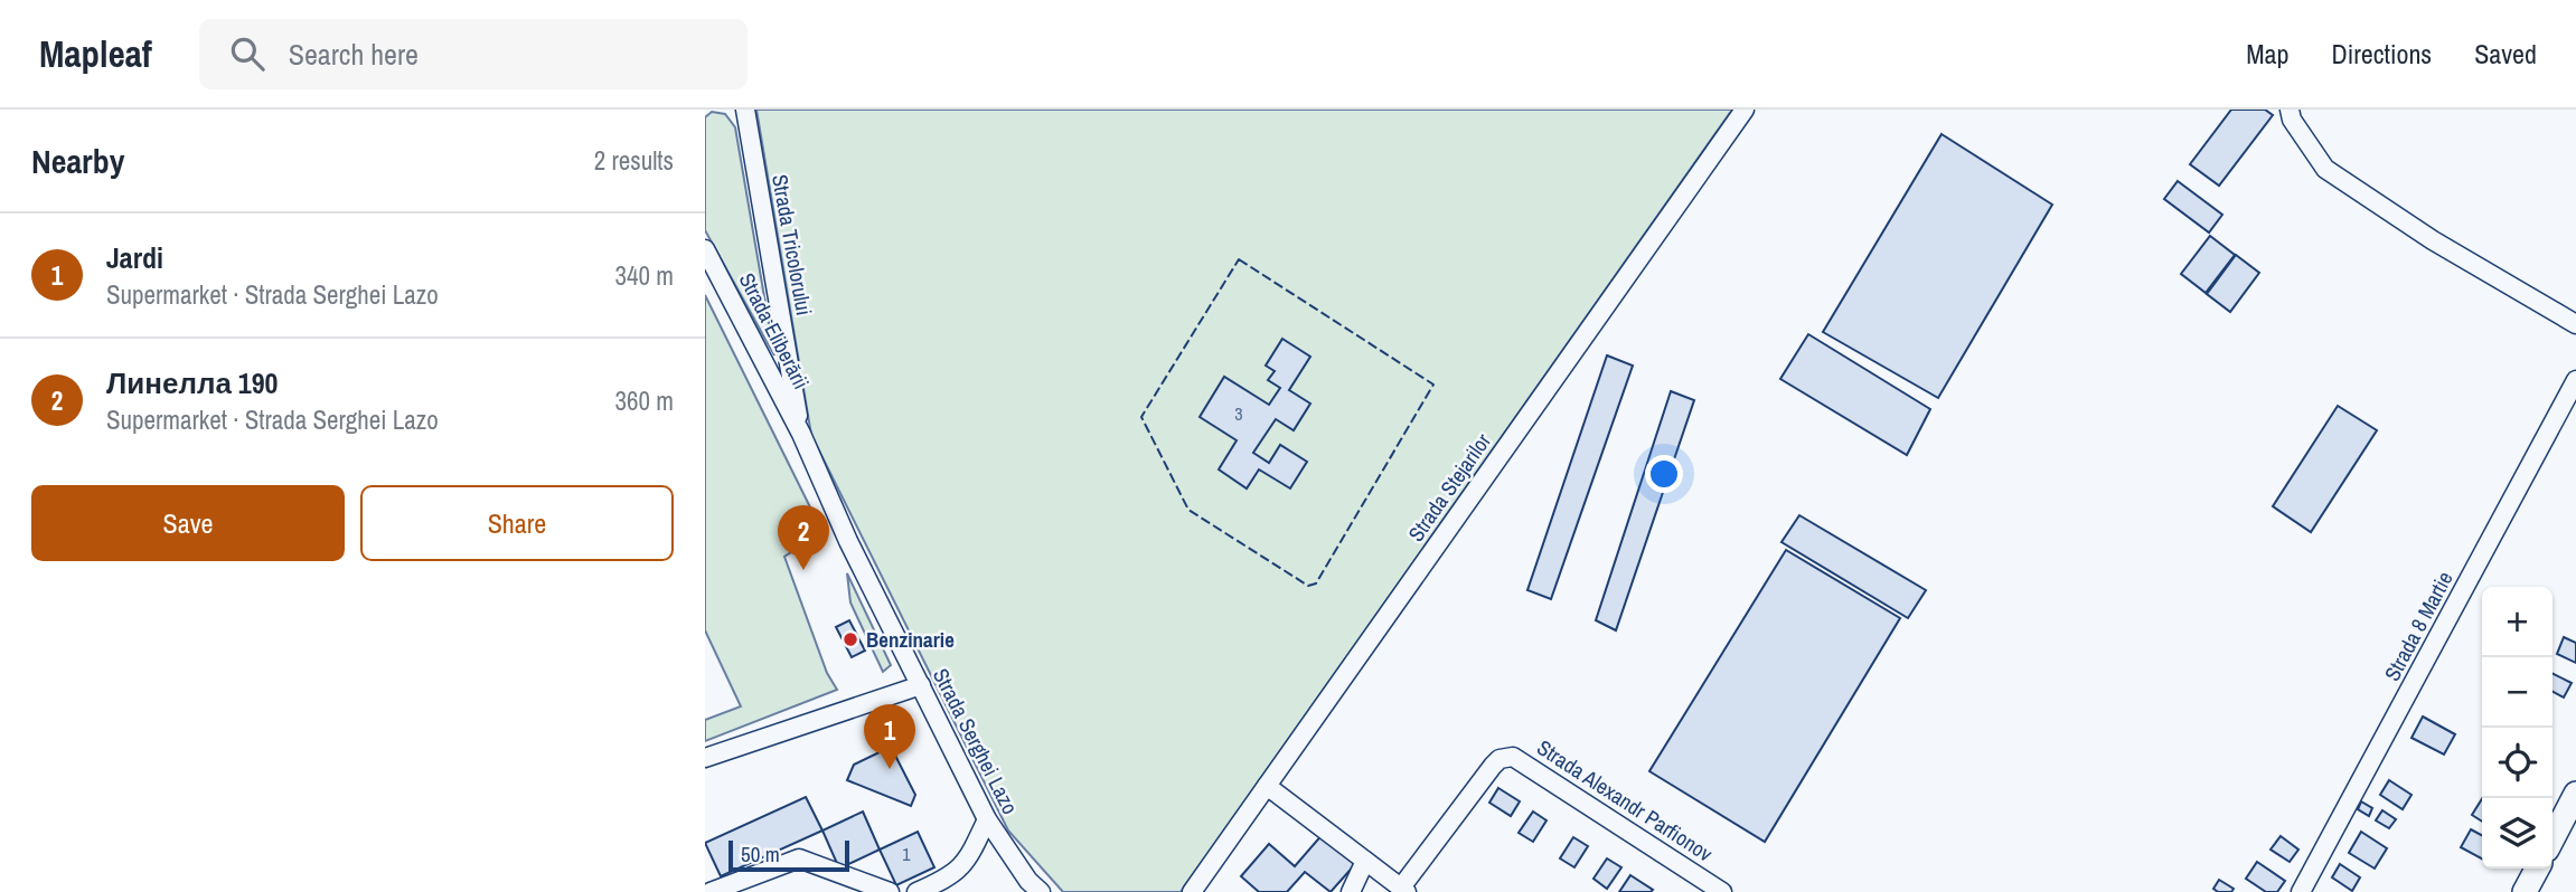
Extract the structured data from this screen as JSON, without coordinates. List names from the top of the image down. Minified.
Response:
{"streets":{"street":["Strada Tricolorului","Strada Eliberării","Strada Stejarilor","Strada 8 Martie","Strada Serghei Lazo","Strada Alexandr Parfionov"]},"crossings":[["Strada Tricolorului","Strada Eliberării"],["Strada Tricolorului","Strada Serghei Lazo"],["Strada Eliberării","Strada Serghei Lazo"]],"places":["Benzinarie"],"house_numbers":["3","1"],"scale_bar":"50 m","page":{"header":"Mapleaf","search":"Search here","nav":["Map","Directions","Saved"],"heading":["Nearby","2 results"],"list":[{"mark":"1","name":"Jardi","note":"Supermarket · Strada Serghei Lazo","value":"340 m"},{"mark":"2","name":"Линелла 190","note":"Supermarket · Strada Serghei Lazo","value":"360 m"}],"buttons":["Save","Share"],"pins":["2","1"],"map_buttons":["+","−"],"scale":"50 m"}}
